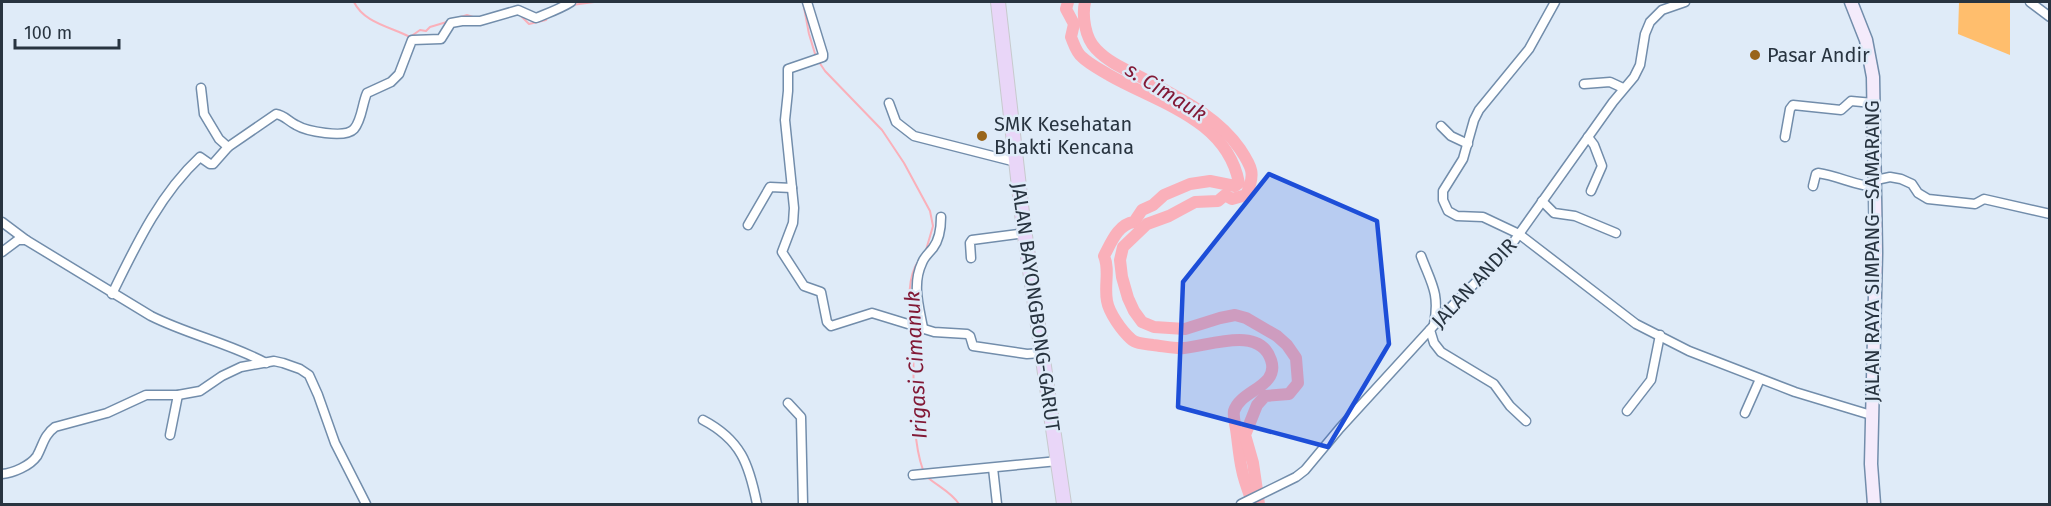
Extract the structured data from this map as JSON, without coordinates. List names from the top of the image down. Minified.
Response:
{"streets":{"main road":["JALAN RAYA SIMPANG—SAMARANG","JALAN BAYONGBONG-GARUT"],"street":["JALAN ANDIR"]},"water":["s. Cimauk","Irigasi Cimanuk"],"places":["Pasar Andir","SMK Kesehatan Bhakti Kencana"],"scale_bar":"100 m"}
